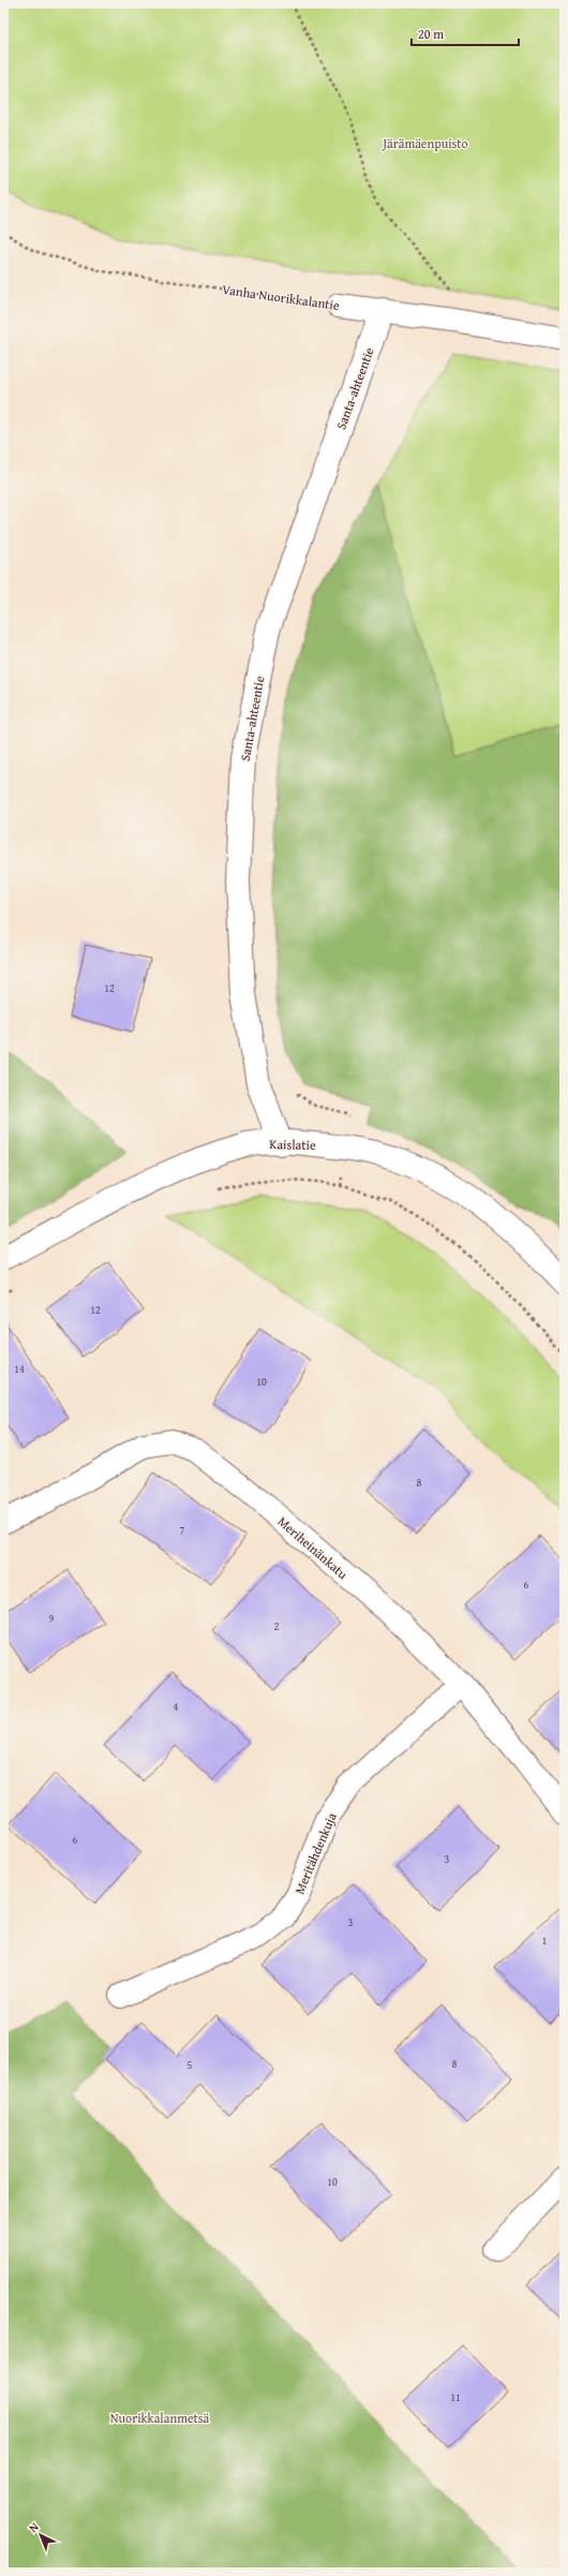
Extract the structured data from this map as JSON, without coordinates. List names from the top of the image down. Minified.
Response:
{"streets":{"street":["Vanha Nuorikkalantie","Santa-ahteentie","Kaislatie","Meriheinänkatu","Meritähdenkuja"]},"crossings":[["Vanha Nuorikkalantie","Santa-ahteentie"],["Santa-ahteentie","Kaislatie"],["Meriheinänkatu","Meritähdenkuja"]],"parks":["Järämäenpuisto","Nuorikkalanmetsä"],"house_numbers":["12","12","14","10","8","7","6","9","2","4","6","3","3","1","8","5","10","11"],"scale_bar":"20 m","north":"top left"}
